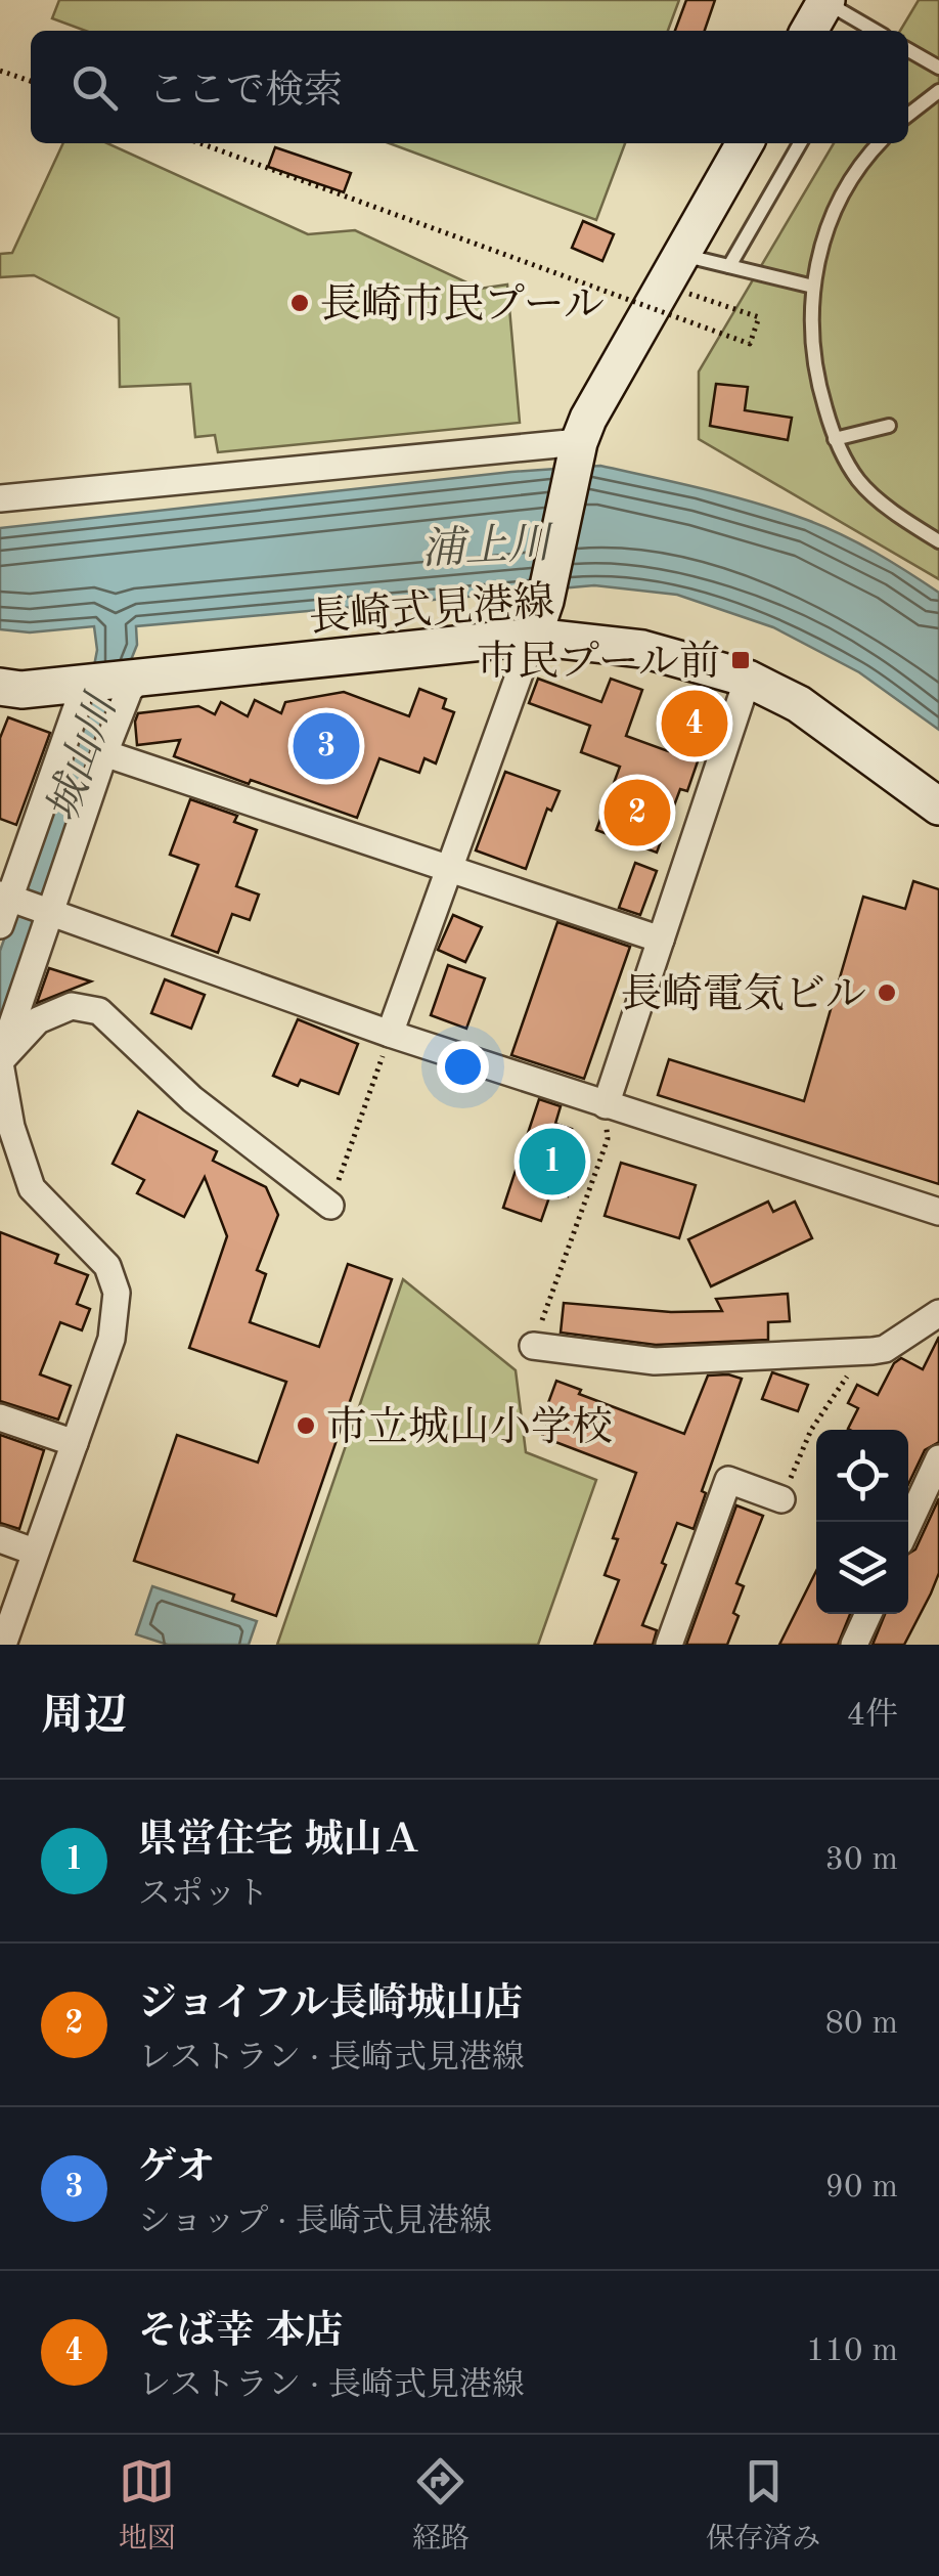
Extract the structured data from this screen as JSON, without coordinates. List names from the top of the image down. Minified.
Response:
{"streets":{"main road":["長崎式見港線"]},"water":["浦上川","城山川"],"places":{"other":["長崎市民プール","長崎電気ビル","市立城山小学校"],"transit":["市民プール前"]},"page":{"search":"ここで検索","pins":["4","3","2","1"],"heading":["周辺","4件"],"list":[{"mark":"1","name":"県営住宅 城山Ａ","note":"スポット","value":"30 m"},{"mark":"2","name":"ジョイフル長崎城山店","note":"レストラン · 長崎式見港線","value":"80 m"},{"mark":"3","name":"ゲオ","note":"ショップ · 長崎式見港線","value":"90 m"},{"mark":"4","name":"そば幸 本店","note":"レストラン · 長崎式見港線","value":"110 m"}],"nav":["地図","経路","保存済み"]}}
